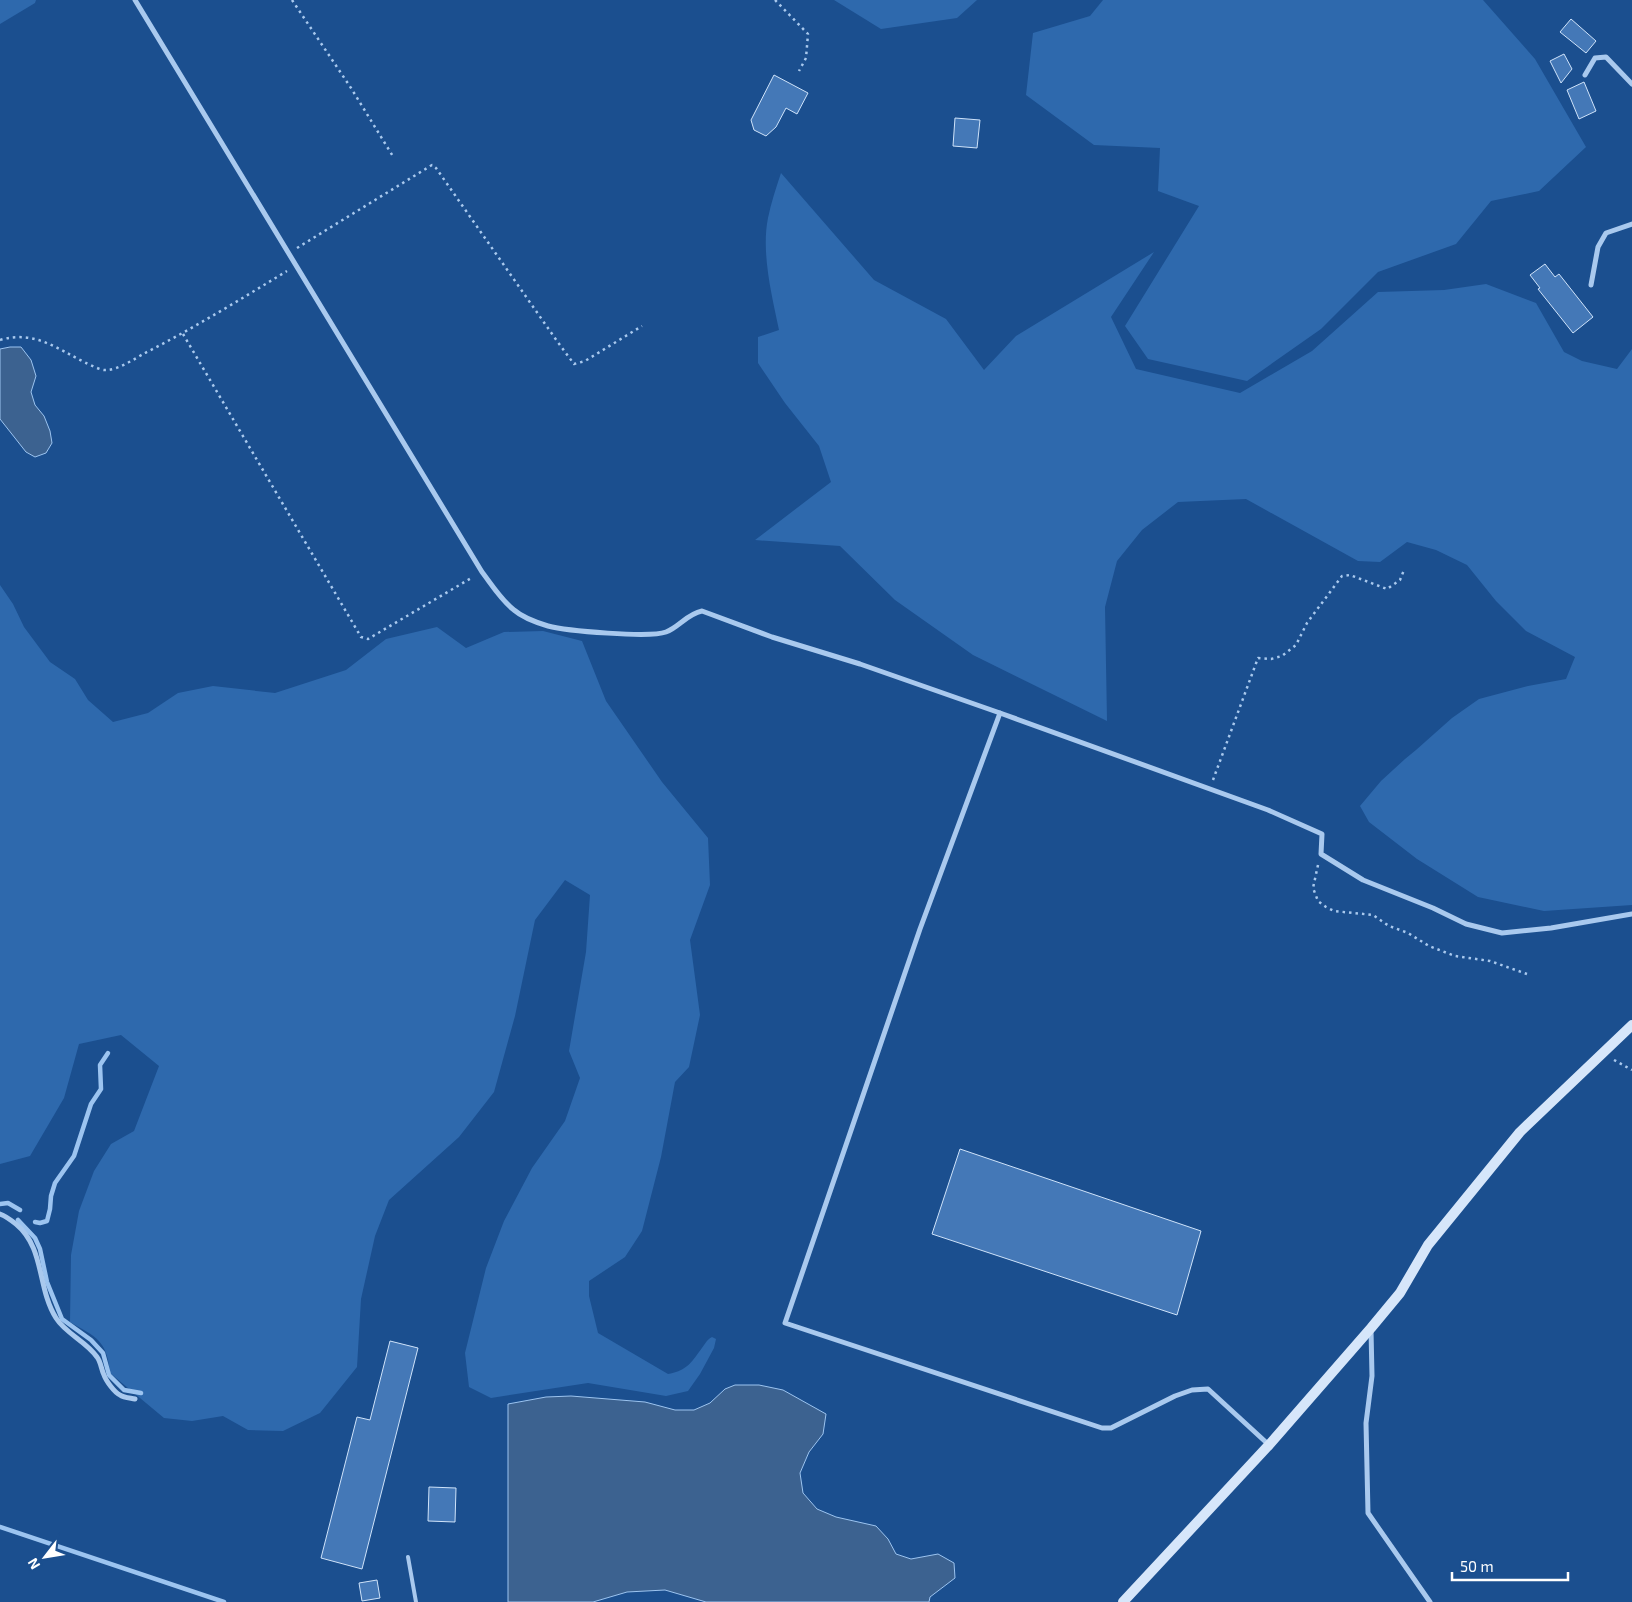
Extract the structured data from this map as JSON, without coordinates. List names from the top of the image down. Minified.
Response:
{"scale_bar":"50 m","north":"bottom left"}
